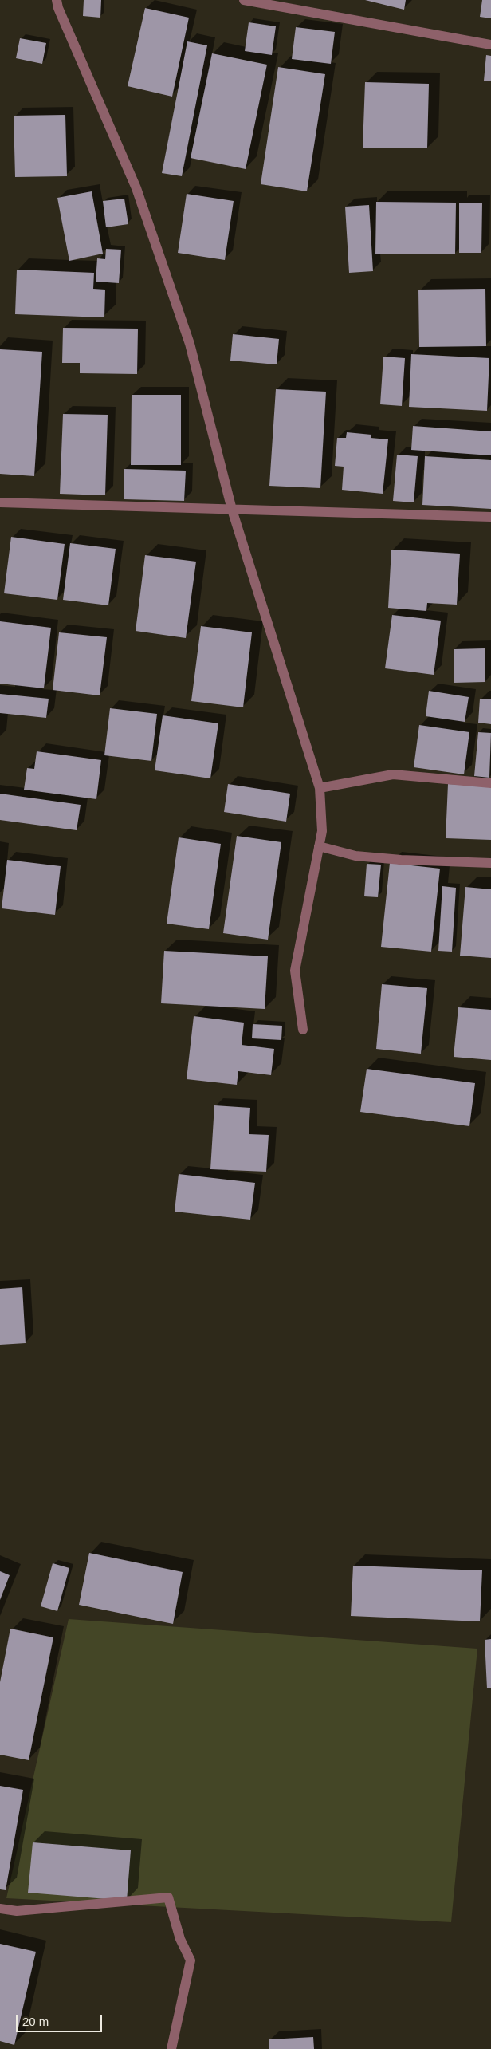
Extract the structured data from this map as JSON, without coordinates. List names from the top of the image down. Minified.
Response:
{"scale_bar":"20 m"}
